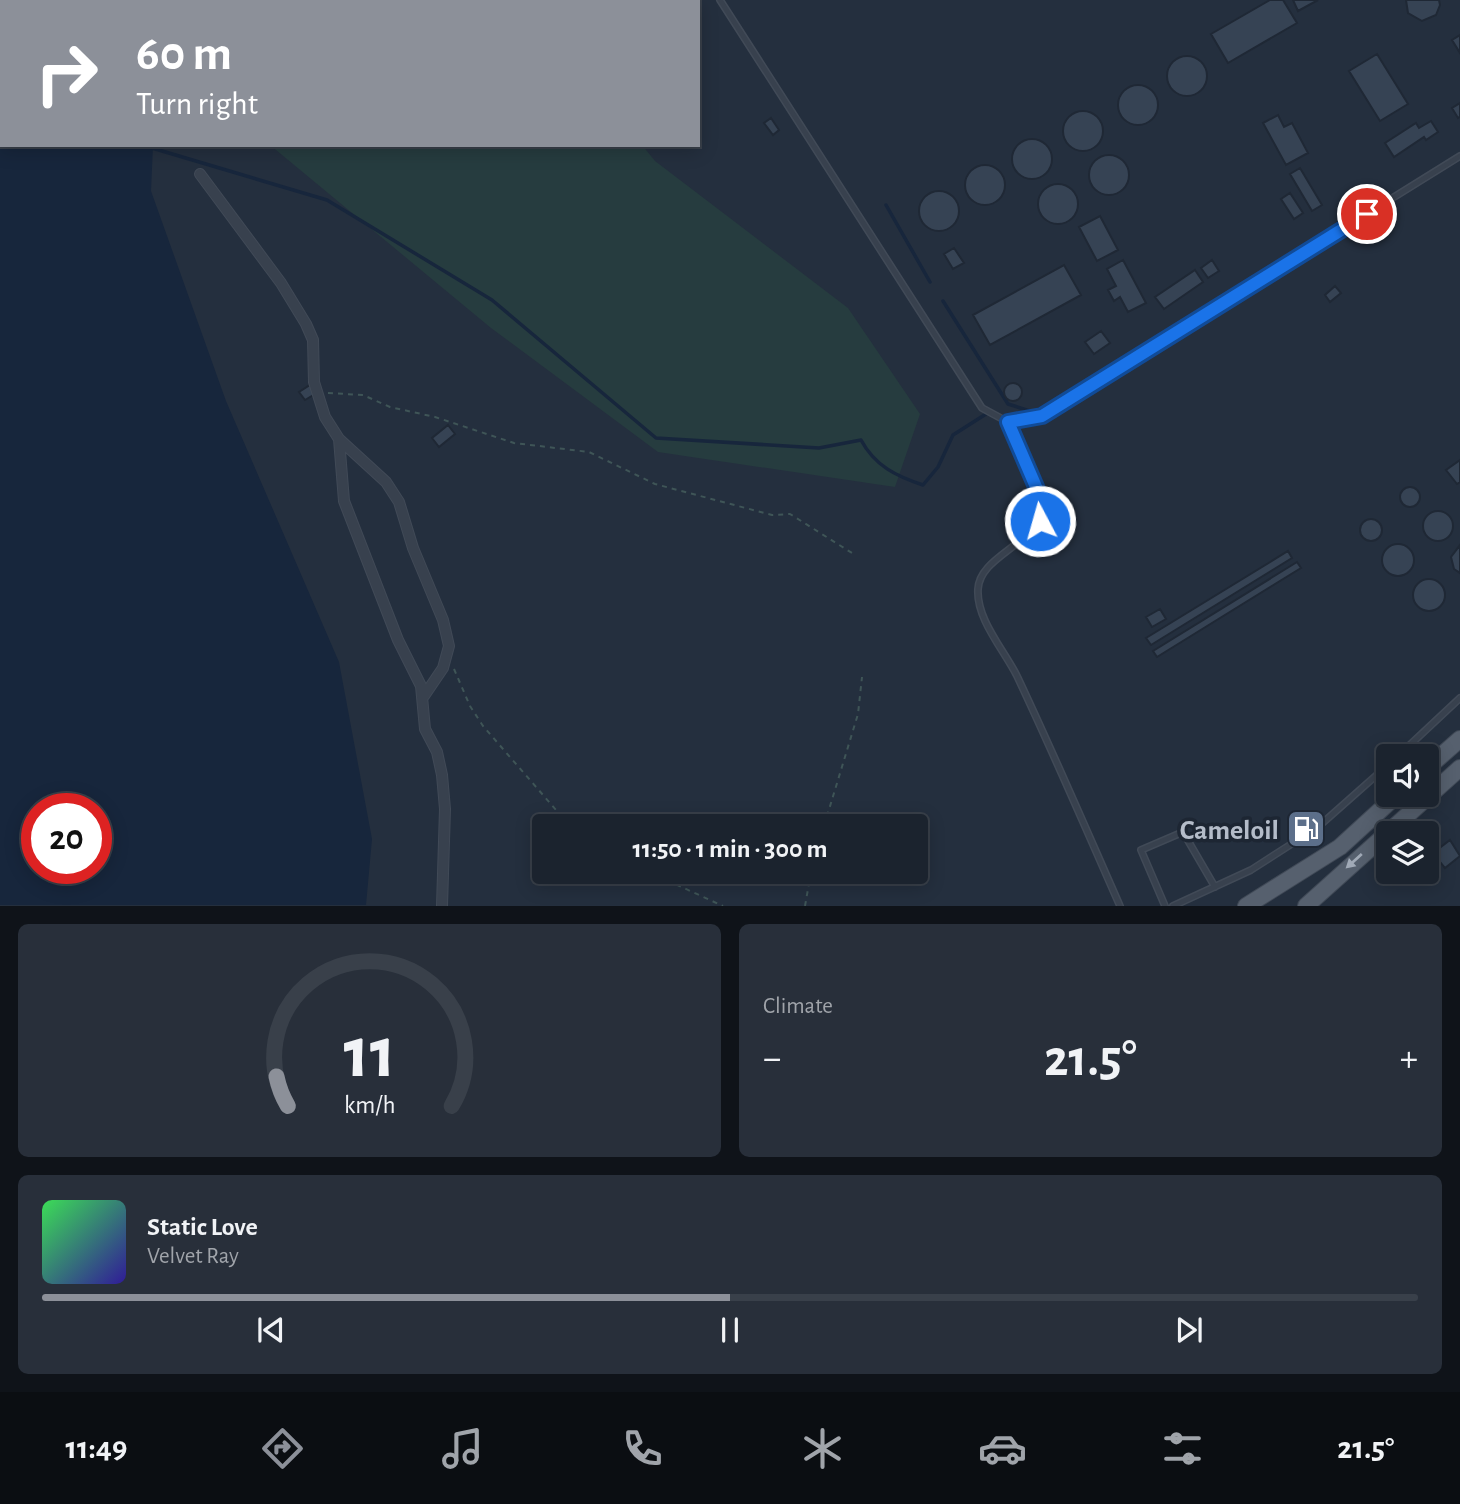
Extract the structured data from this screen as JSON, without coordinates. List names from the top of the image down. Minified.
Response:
{"places":{"fuel station":["Cameloil"]},"page":{"turn":["60 m","Turn right"],"limit":"20","trip":"11:50 · 1 min · 300 m","tile":"Climate","heat":["−","21.5°","+"],"song":["Static Love","Velvet Ray"],"tabs":["11:49","21.5°"],"gauge":["11","km/h"]}}
